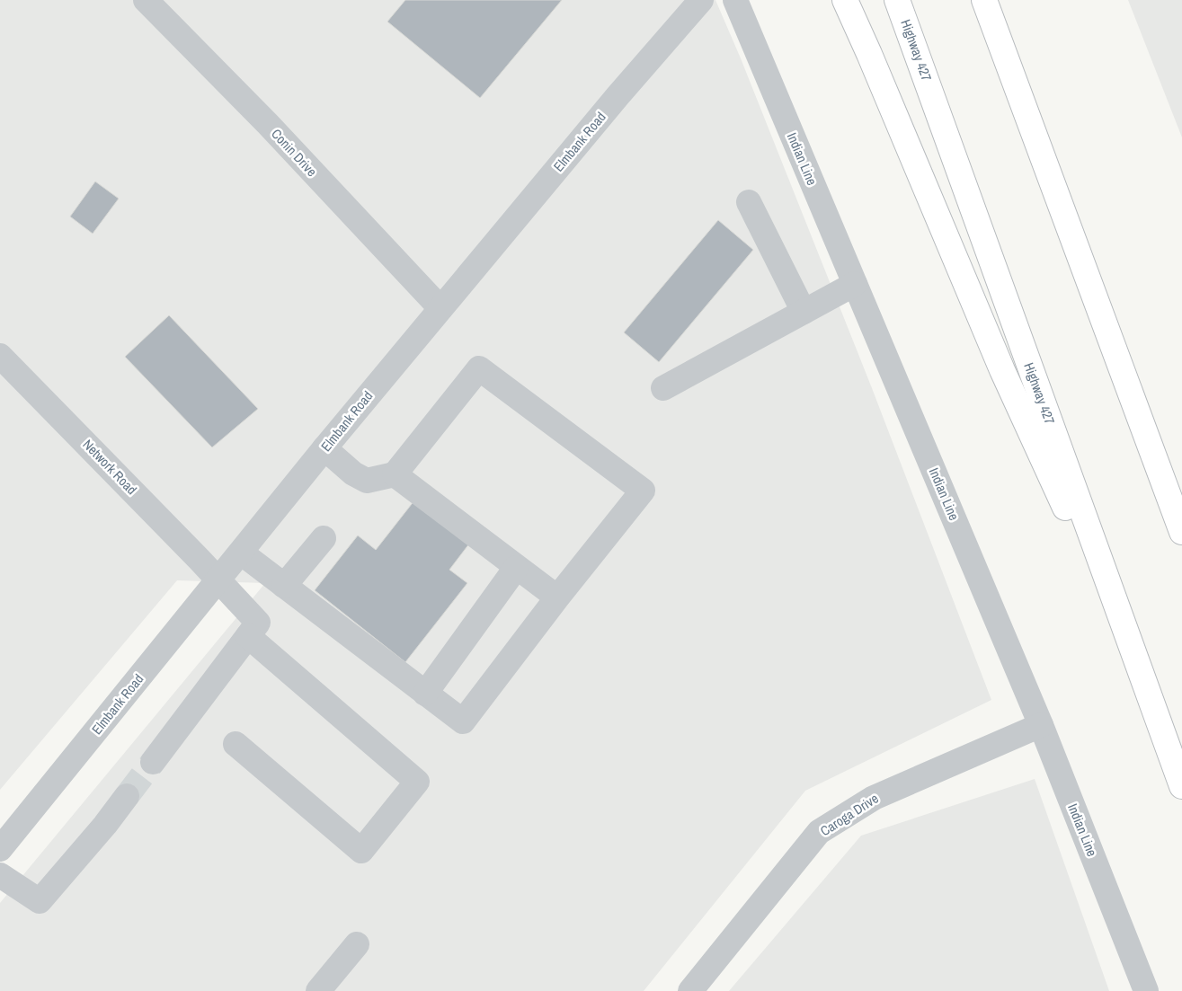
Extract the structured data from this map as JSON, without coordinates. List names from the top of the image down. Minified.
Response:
{"streets":{"highway":["Highway 427"],"street":["Elmbank Road","Conin Drive","Indian Line","Network Road","Caroga Drive"]},"crossings":[["Elmbank Road","Conin Drive"],["Elmbank Road","Network Road"],["Indian Line","Caroga Drive"]]}
